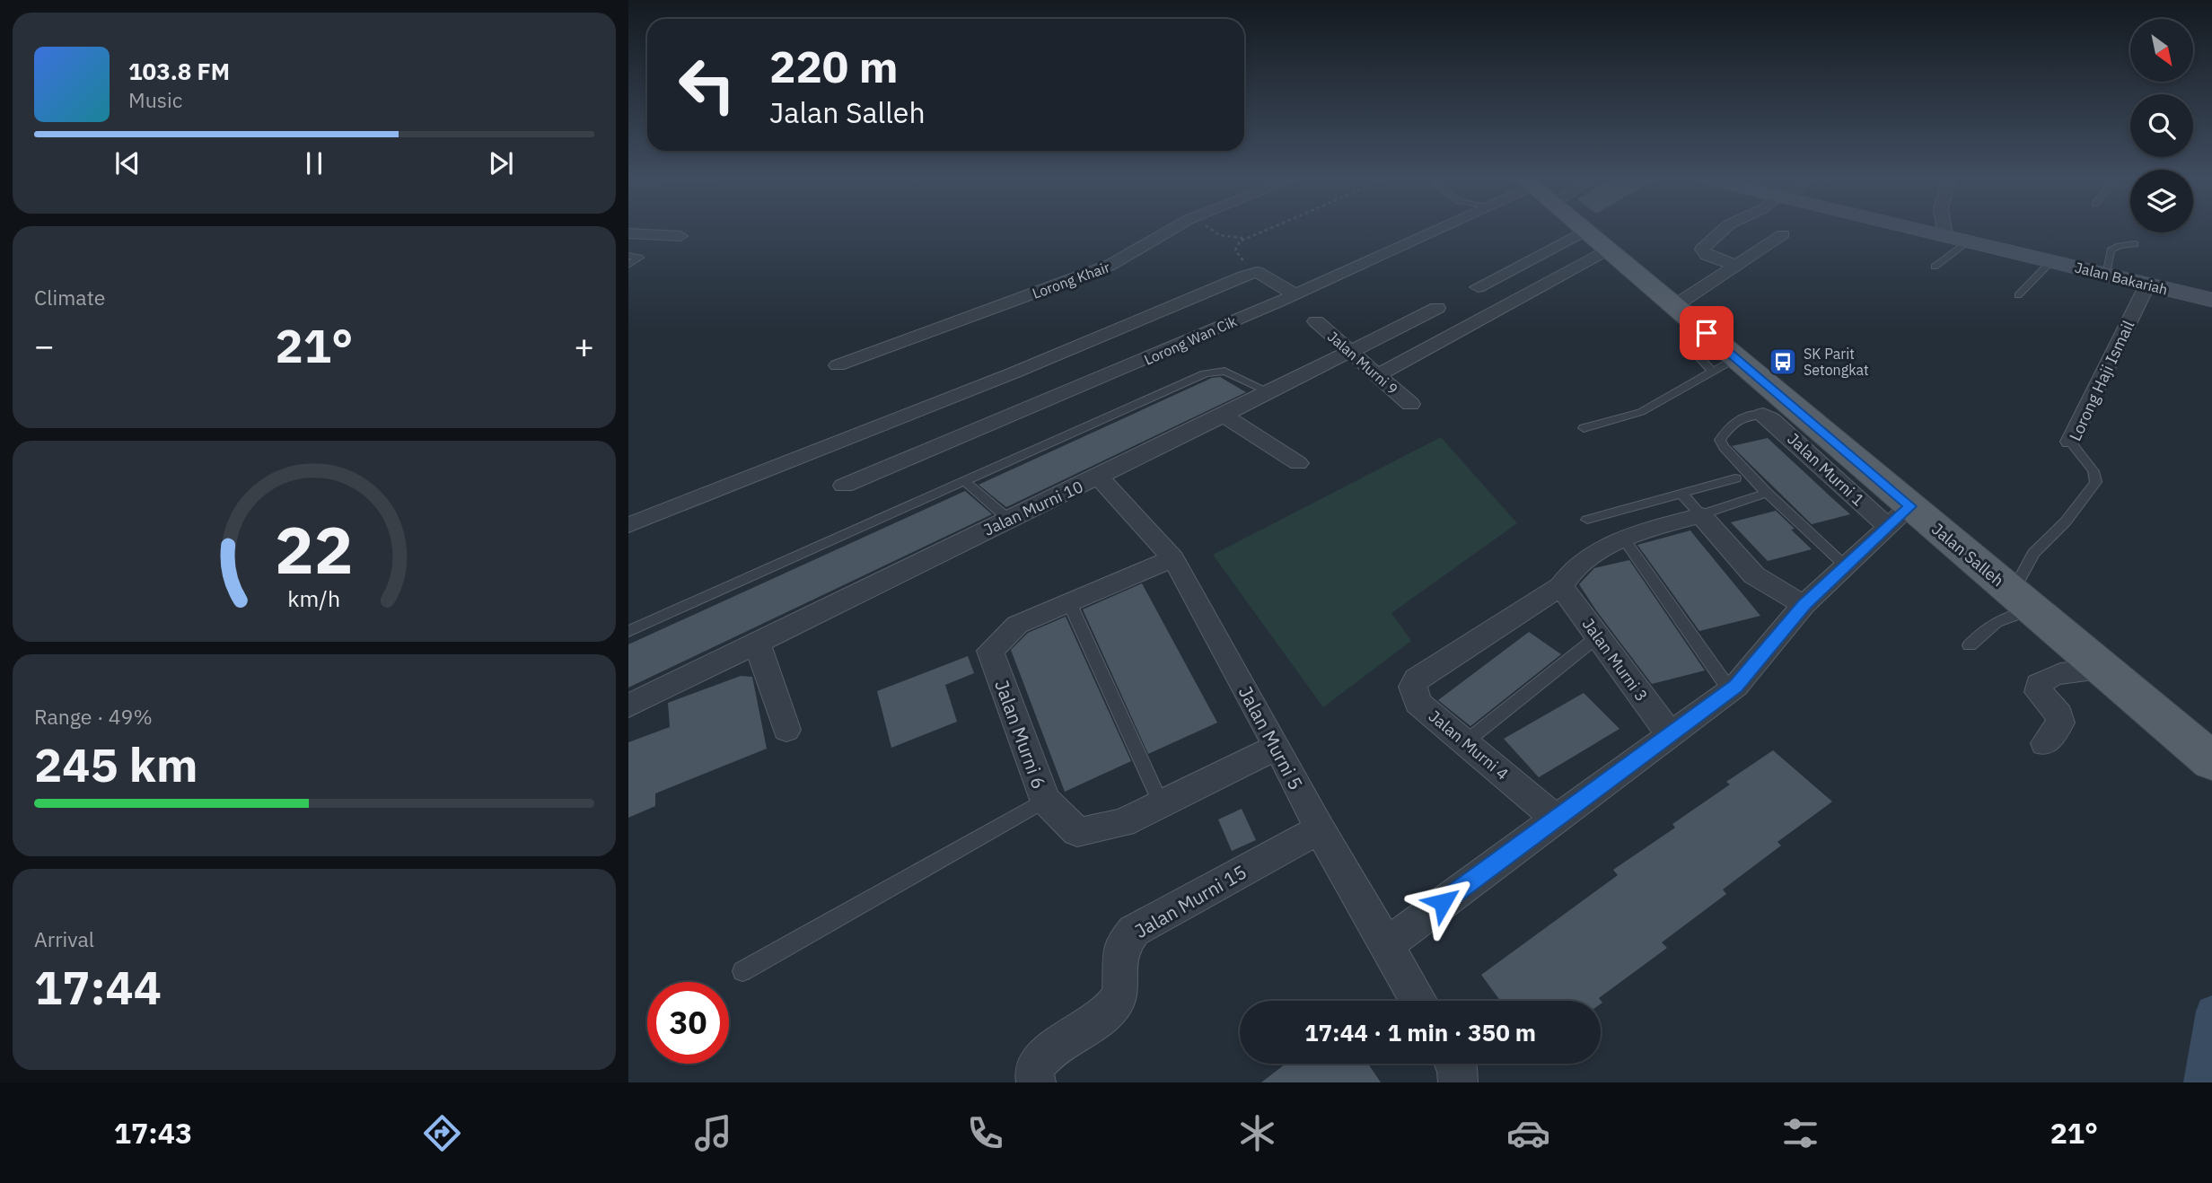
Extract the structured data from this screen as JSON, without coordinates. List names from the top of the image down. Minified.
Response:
{"streets":{"main road":["Jalan Bakariah","Jalan Salleh"],"street":["Lorong Khair","Lorong Wan Cik","Jalan Murni 9","Lorong Haji Ismail","Jalan Murni 1","Jalan Murni 10","Jalan Murni 3","Jalan Murni 6","Jalan Murni 5","Jalan Murni 4","Jalan Murni 15"]},"crossings":[["Jalan Bakariah","Lorong Haji Ismail"],["Jalan Murni 9","Jalan Murni 10"],["Lorong Haji Ismail","Jalan Salleh"],["Jalan Murni 1","Jalan Salleh"],["Jalan Murni 10","Jalan Murni 5"],["Jalan Murni 3","Jalan Murni 4"],["Jalan Murni 6","Jalan Murni 5"],["Jalan Murni 5","Jalan Murni 15"]],"places":{"bus stop":["SK Parit Setongkat"]},"north":"bottom right","page":{"turn":["220 m","Jalan Salleh"],"song":["103.8 FM","Music"],"tile":["Climate",["Range · 49%","245 km"],["Arrival","17:44"]],"heat":["−","21°","+"],"limit":"30","trip":"17:44 · 1 min · 350 m","tabs":["17:43","21°"],"gauge":["22","km/h"]}}
